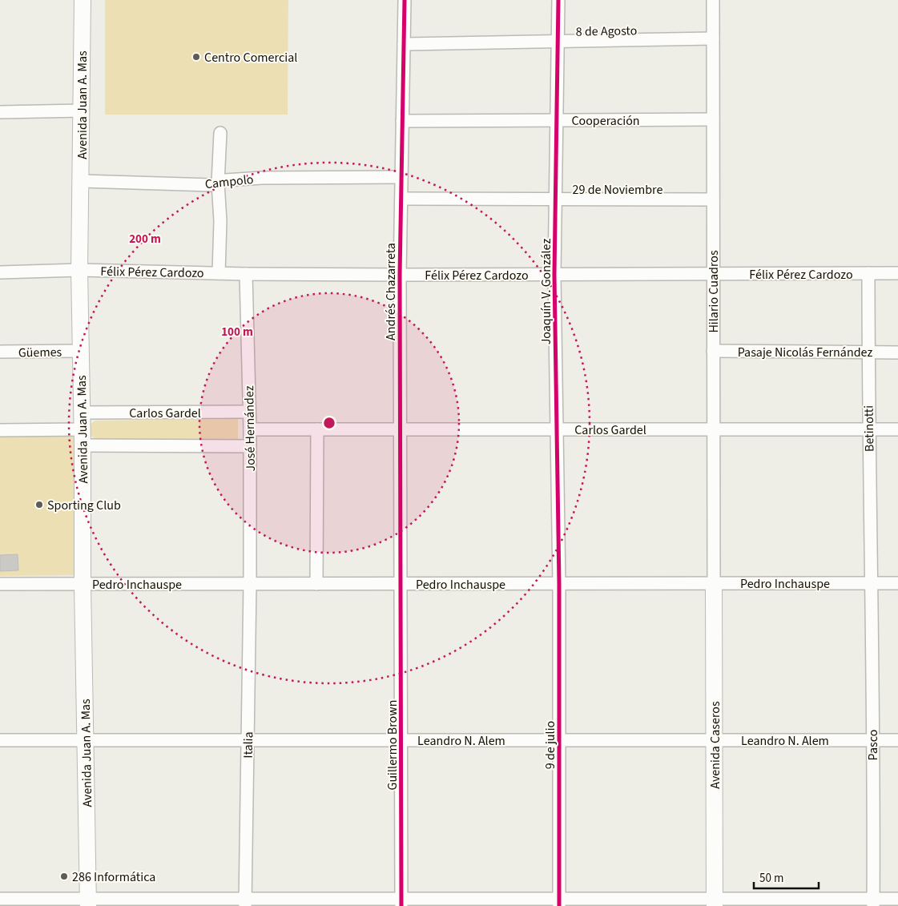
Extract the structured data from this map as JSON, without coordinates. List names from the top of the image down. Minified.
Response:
{"streets":{"main road":["Avenida Juan A. Mas","Avenida Caseros"],"street":["8 de Agosto","Cooperación","Campolo","29 de Noviembre","Félix Pérez Cardozo","Andrés Chazarreta","Joaquín V. González","Hilario Cuadros","Güemes","Pasaje Nicolás Fernández","Carlos Gardel","José Hernández","Betinotti","Pedro Inchauspe","Leandro N. Alem","Italia","Guillermo Brown","9 de julio","Pasco"]},"crossings":[["8 de Agosto","Andrés Chazarreta"],["8 de Agosto","Joaquín V. González"],["8 de Agosto","Hilario Cuadros"],["Avenida Juan A. Mas","Campolo"],["Avenida Juan A. Mas","Félix Pérez Cardozo"],["Avenida Juan A. Mas","Güemes"],["Avenida Juan A. Mas","Carlos Gardel"],["Avenida Juan A. Mas","Pedro Inchauspe"],["Avenida Juan A. Mas","Leandro N. Alem"],["Cooperación","Andrés Chazarreta"],["Cooperación","Joaquín V. González"],["Cooperación","Hilario Cuadros"],["Campolo","Andrés Chazarreta"],["29 de Noviembre","Andrés Chazarreta"],["29 de Noviembre","Joaquín V. González"],["29 de Noviembre","Hilario Cuadros"],["Félix Pérez Cardozo","Andrés Chazarreta"],["Félix Pérez Cardozo","Joaquín V. González"],["Félix Pérez Cardozo","Hilario Cuadros"],["Félix Pérez Cardozo","José Hernández"],["Félix Pérez Cardozo","Betinotti"],["Andrés Chazarreta","Carlos Gardel"],["Andrés Chazarreta","Pedro Inchauspe"],["Andrés Chazarreta","Guillermo Brown"],["Joaquín V. González","Carlos Gardel"],["Joaquín V. González","Pedro Inchauspe"],["Joaquín V. González","9 de julio"],["Hilario Cuadros","Pasaje Nicolás Fernández"],["Hilario Cuadros","Carlos Gardel"],["Hilario Cuadros","Pedro Inchauspe"],["Hilario Cuadros","Avenida Caseros"],["Pasaje Nicolás Fernández","Betinotti"],["Carlos Gardel","José Hernández"],["Carlos Gardel","Betinotti"],["José Hernández","Pedro Inchauspe"],["José Hernández","Italia"],["Betinotti","Pedro Inchauspe"],["Betinotti","Pasco"],["Pedro Inchauspe","Italia"],["Pedro Inchauspe","Guillermo Brown"],["Pedro Inchauspe","9 de julio"],["Pedro Inchauspe","Avenida Caseros"],["Pedro Inchauspe","Pasco"],["Leandro N. Alem","Italia"],["Leandro N. Alem","Guillermo Brown"],["Leandro N. Alem","9 de julio"],["Leandro N. Alem","Avenida Caseros"],["Leandro N. Alem","Pasco"]],"places":["Centro Comercial","Sporting Club","286 Informática"],"scale_bar":"50 m","rings":["200 m","100 m"]}
